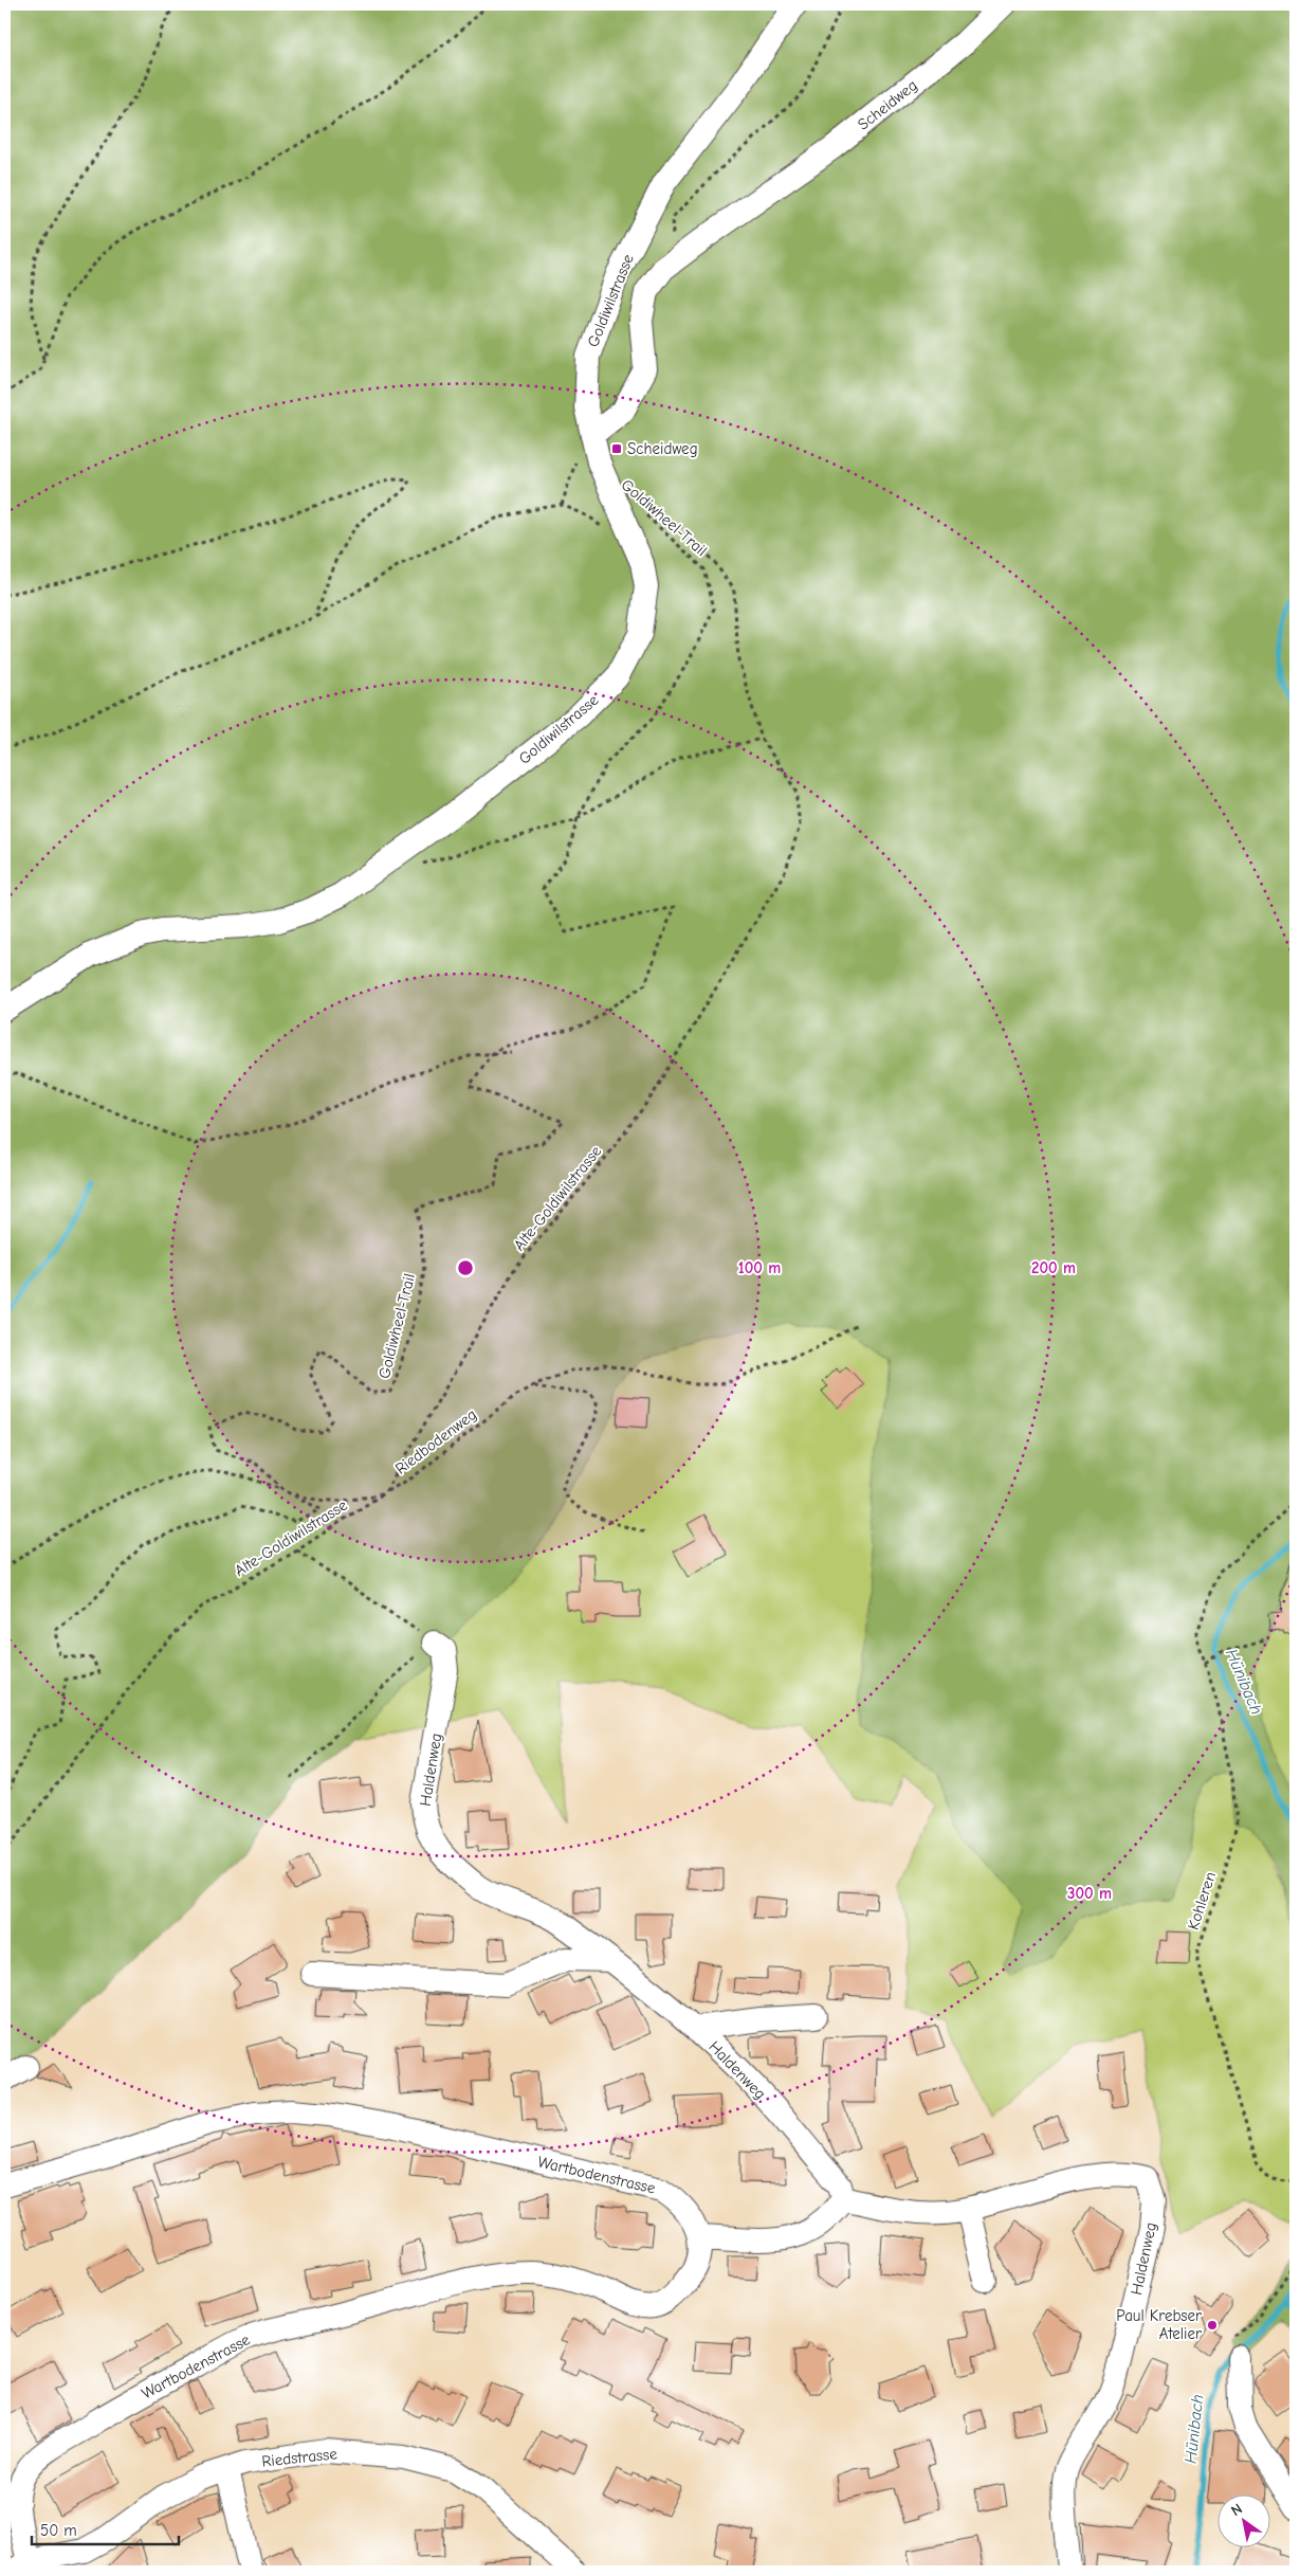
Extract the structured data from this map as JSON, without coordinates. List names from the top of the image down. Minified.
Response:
{"streets":{"street":["Scheidweg","Goldiwilstrasse","Haldenweg","Wartbodenstrasse","Riedstrasse"],"path":["Goldiwheel-Trail","Alte-Goldiwilstrasse","Riedbodenweg","Kohleren"]},"crossings":[["Scheidweg","Goldiwilstrasse"],["Goldiwheel-Trail","Riedbodenweg"],["Alte-Goldiwilstrasse","Riedbodenweg"],["Wartbodenstrasse","Riedstrasse"]],"water":["Hünibach"],"places":{"transit":["Scheidweg"],"other":["Paul Krebser Atelier"]},"scale_bar":"50 m","north":"top left","rings":["100 m","200 m","300 m"]}
